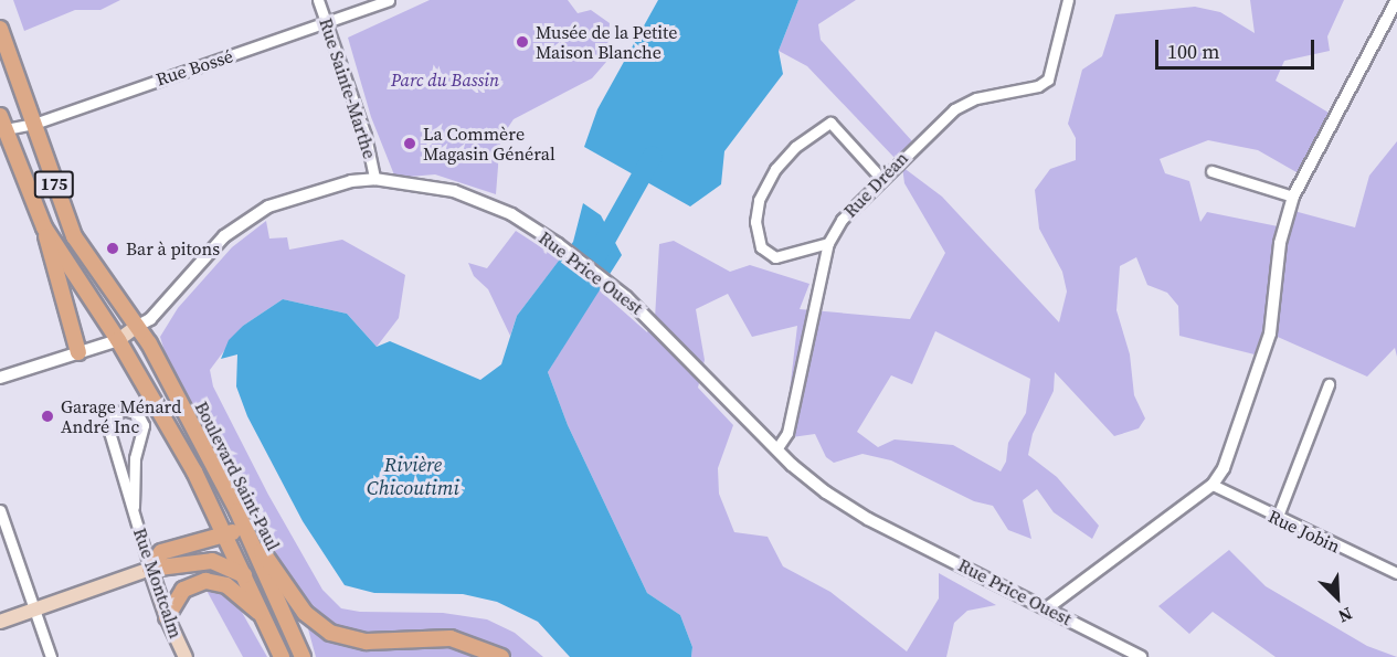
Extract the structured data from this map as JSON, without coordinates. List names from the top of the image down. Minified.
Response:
{"streets":{"main road":["175","Rue Price Ouest","Boulevard Saint-Paul","Rue Montcalm"],"street":["Rue Bossé","Rue Sainte-Marthe","Rue Dréan","Rue Jobin"]},"crossings":[["Rue Bossé","Rue Sainte-Marthe"],["Rue Bossé","Boulevard Saint-Paul"],["Rue Sainte-Marthe","Rue Price Ouest"],["Rue Dréan","Rue Price Ouest"],["Rue Price Ouest","Boulevard Saint-Paul"]],"water":["Rivière Chicoutimi"],"parks":["Parc du Bassin"],"places":["Musée de la Petite Maison Blanche","La Commère Magasin Général","Bar à pitons","Garage Ménard André Inc"],"scale_bar":"100 m","north":"bottom right"}
